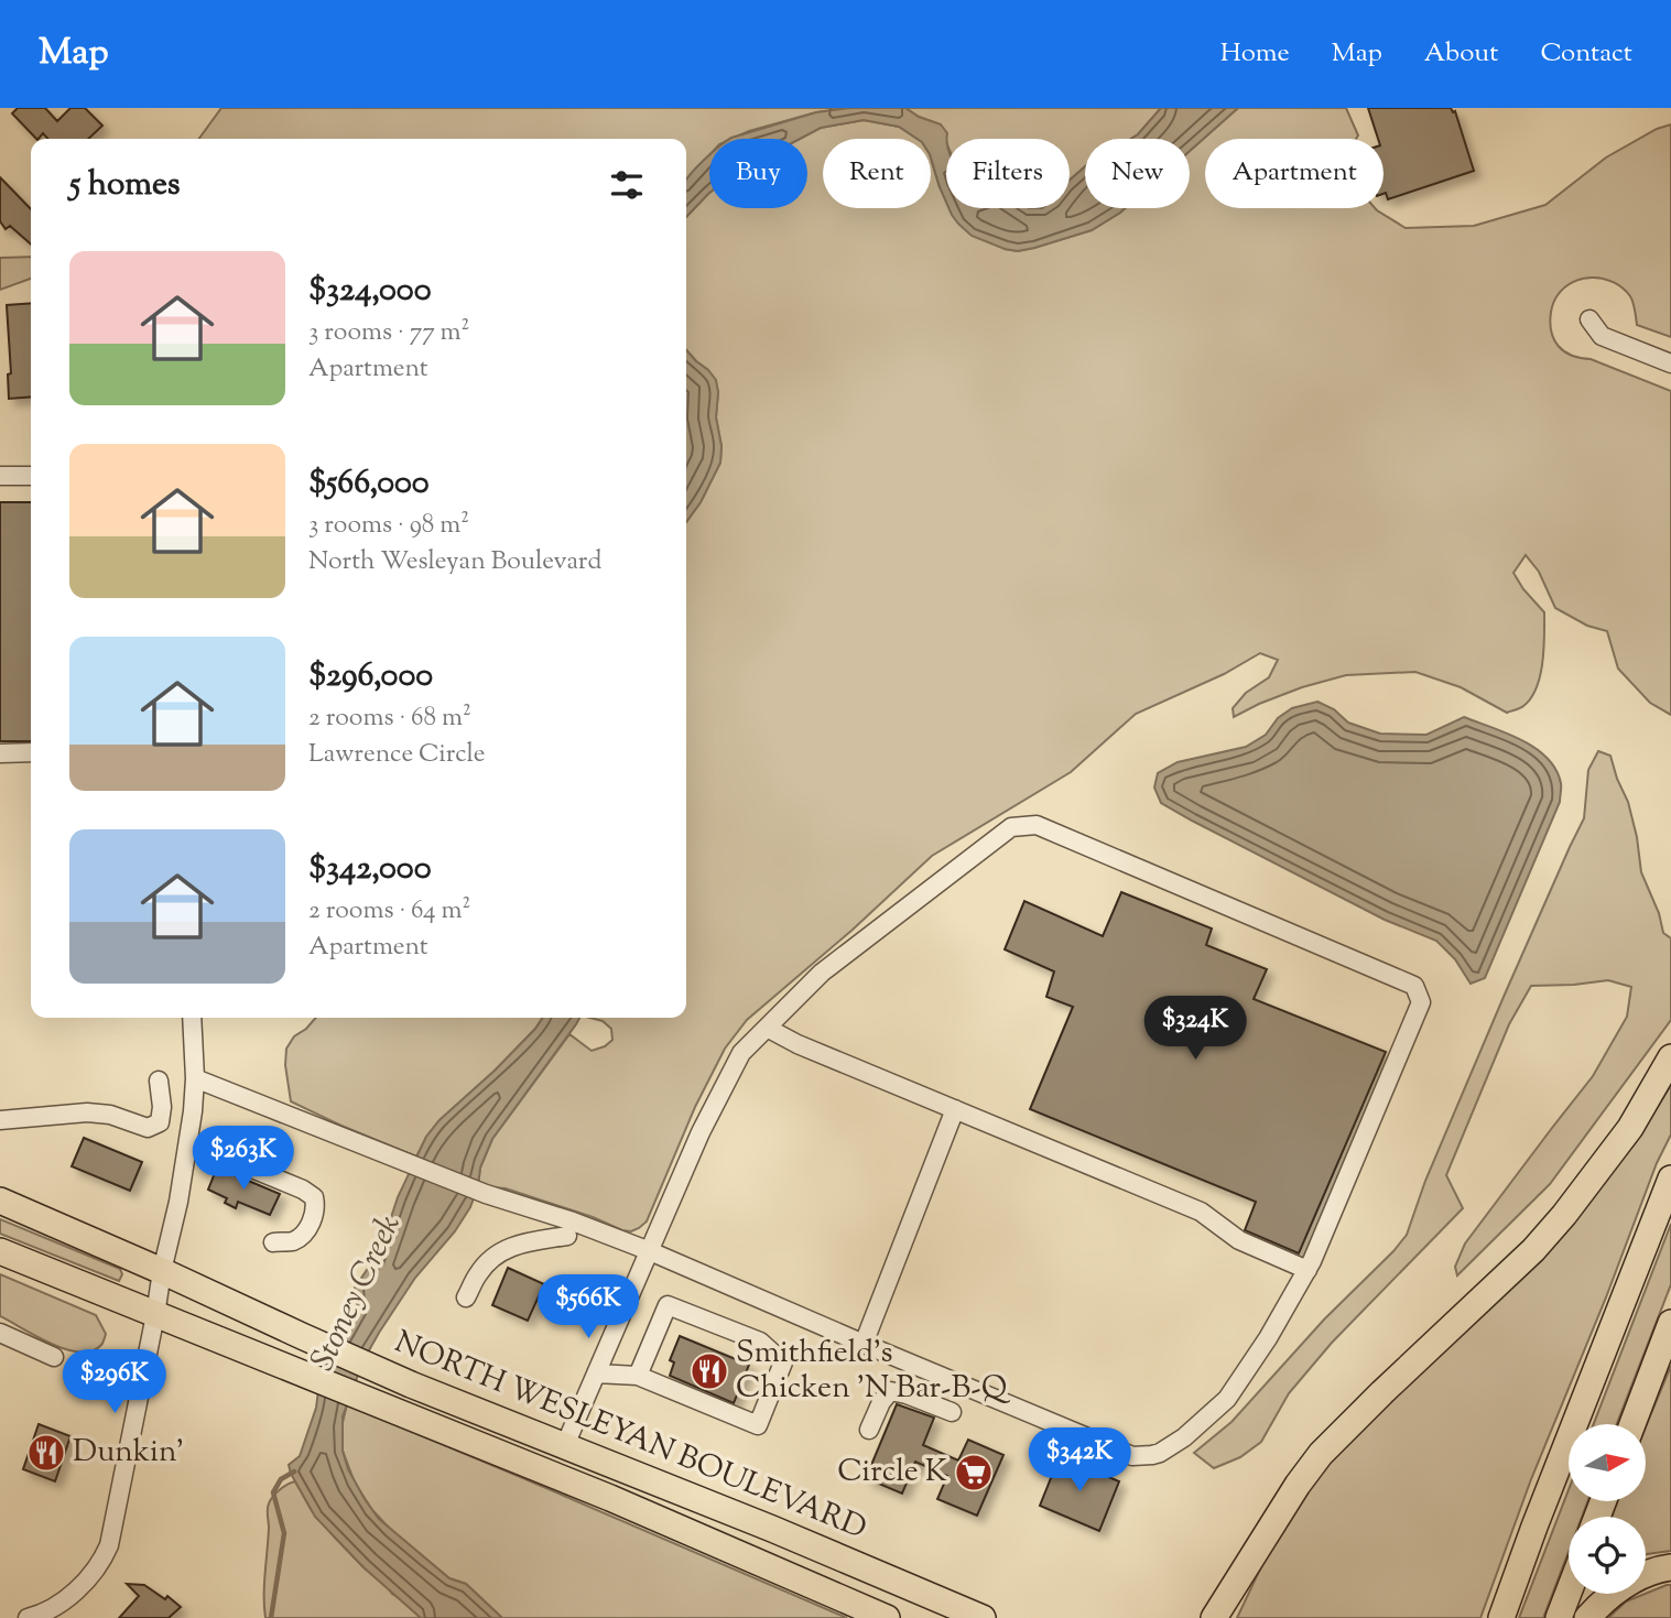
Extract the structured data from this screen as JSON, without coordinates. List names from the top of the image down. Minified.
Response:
{"streets":{"highway":["NORTH WESLEYAN BOULEVARD"]},"water":["Stoney Creek"],"places":{"restaurant":["Smithfield's Chicken 'N Bar-B-Q","Dunkin'"],"supermarket":["Circle K"]},"north":"right","page":{"header":"Map","nav":["Home","Map","About","Contact"],"chip":["Buy","Rent","Filters","New","Apartment"],"heading":"5 homes","list":[{"name":"$324,000","note":"3 rooms · 77 m² · Apartment"},{"name":"$566,000","note":"3 rooms · 98 m² · North Wesleyan Boulevard"},{"name":"$296,000","note":"2 rooms · 68 m² · Lawrence Circle"},{"name":"$342,000","note":"2 rooms · 64 m² · Apartment"}],"price":["$324K","$263K","$566K","$296K","$342K"]}}
